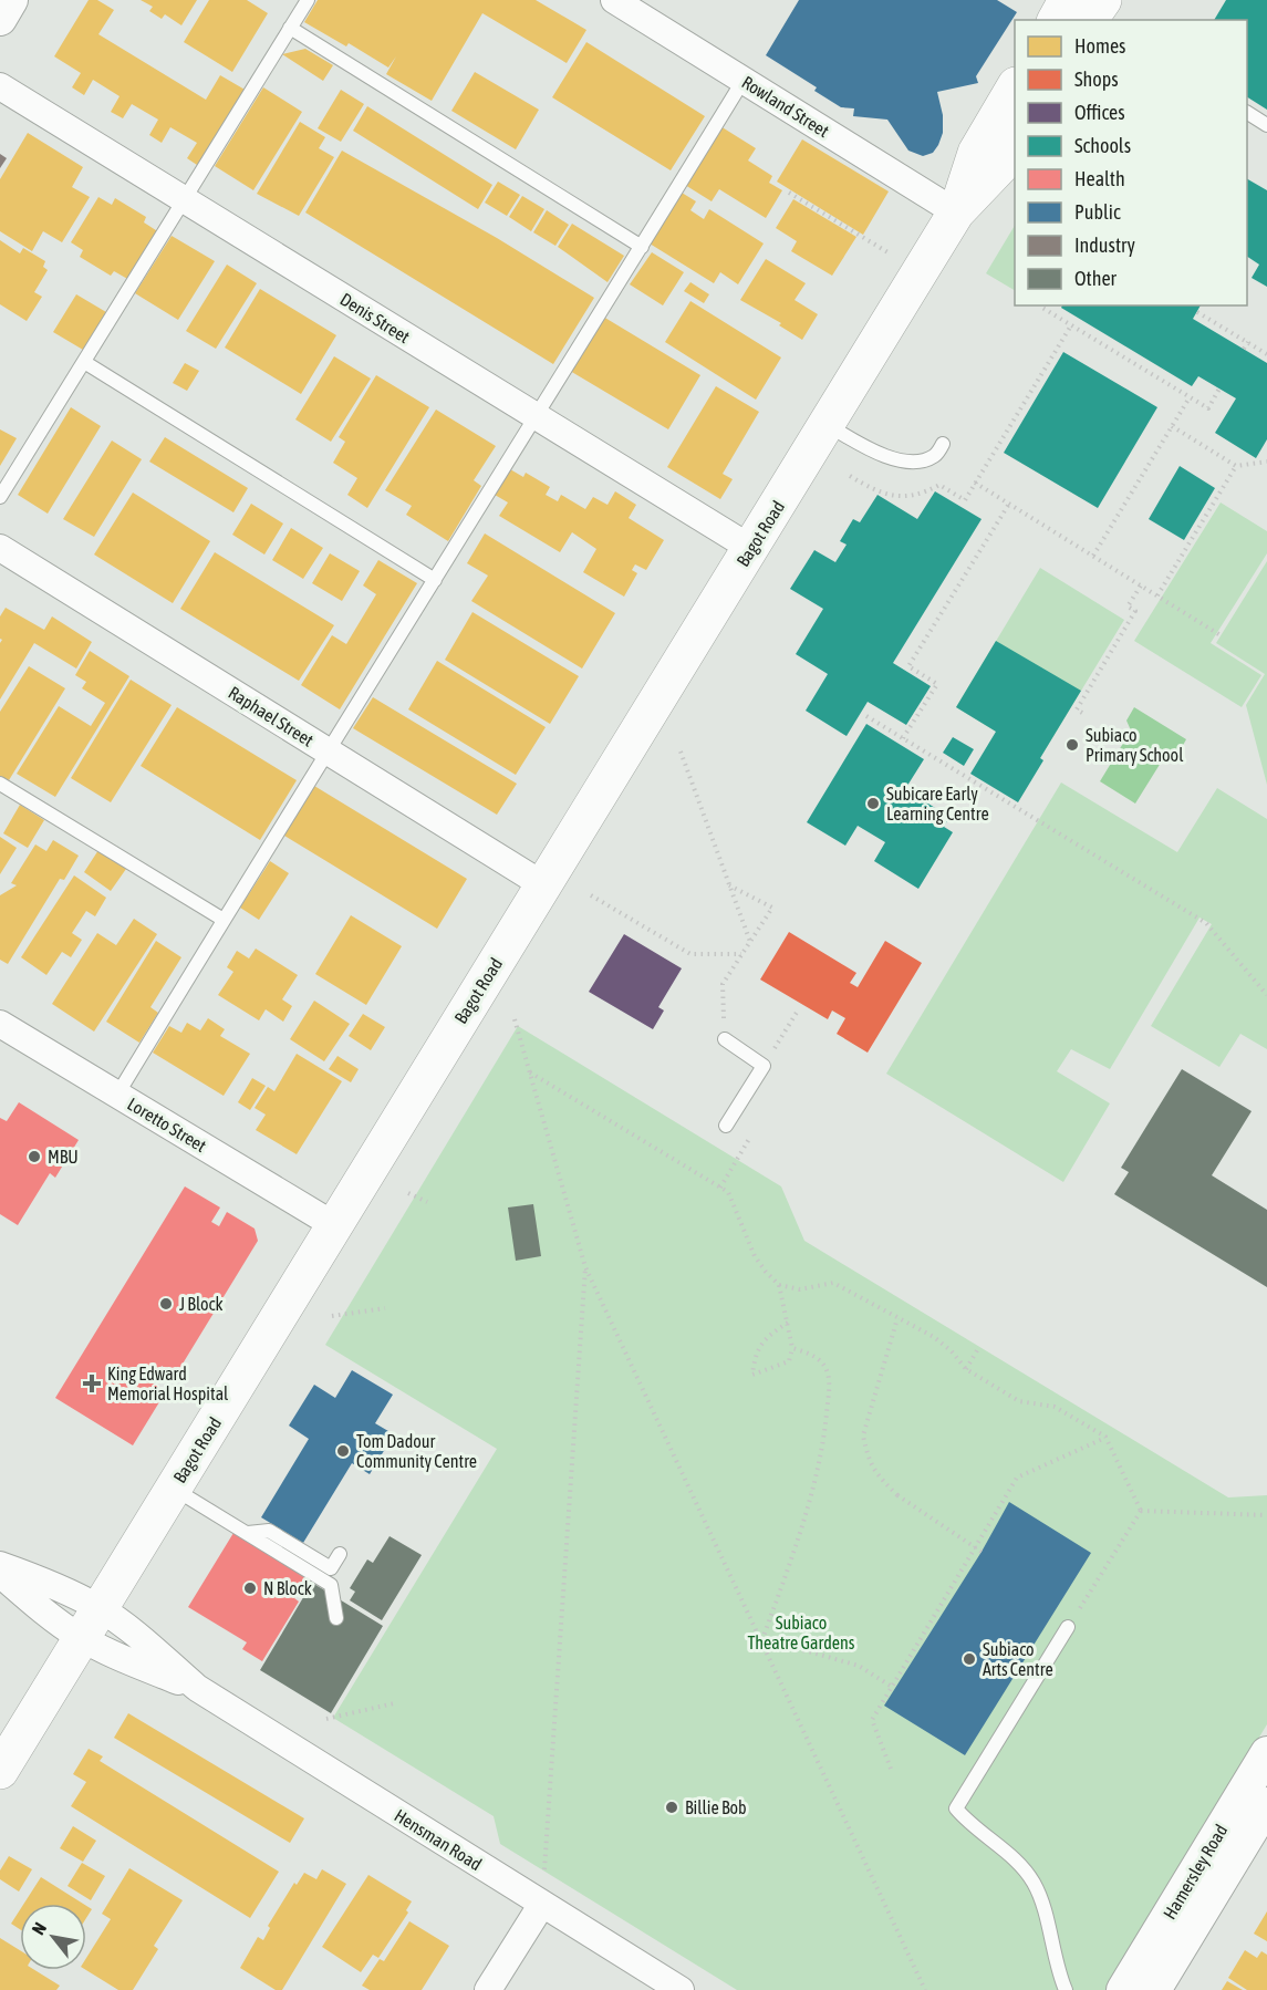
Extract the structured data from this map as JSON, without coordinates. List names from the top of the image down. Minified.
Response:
{"streets":{"main road":["Bagot Road"],"street":["Rowland Street","Denis Street","Raphael Street","Loretto Street","Hensman Road","Hamersley Road"]},"crossings":[["Rowland Street","Bagot Road"],["Denis Street","Bagot Road"],["Bagot Road","Raphael Street"],["Bagot Road","Loretto Street"],["Bagot Road","Hensman Road"]],"parks":["Subiaco Theatre Gardens"],"places":{"other":["Subiaco Primary School","Subicare Early Learning Centre","MBU","J Block","Tom Dadour Community Centre","N Block","Subiaco Arts Centre","Billie Bob"],"health":["King Edward Memorial Hospital"]},"legend":["Homes","Shops","Offices","Schools","Health","Public","Industry","Other"],"north":"top left"}
